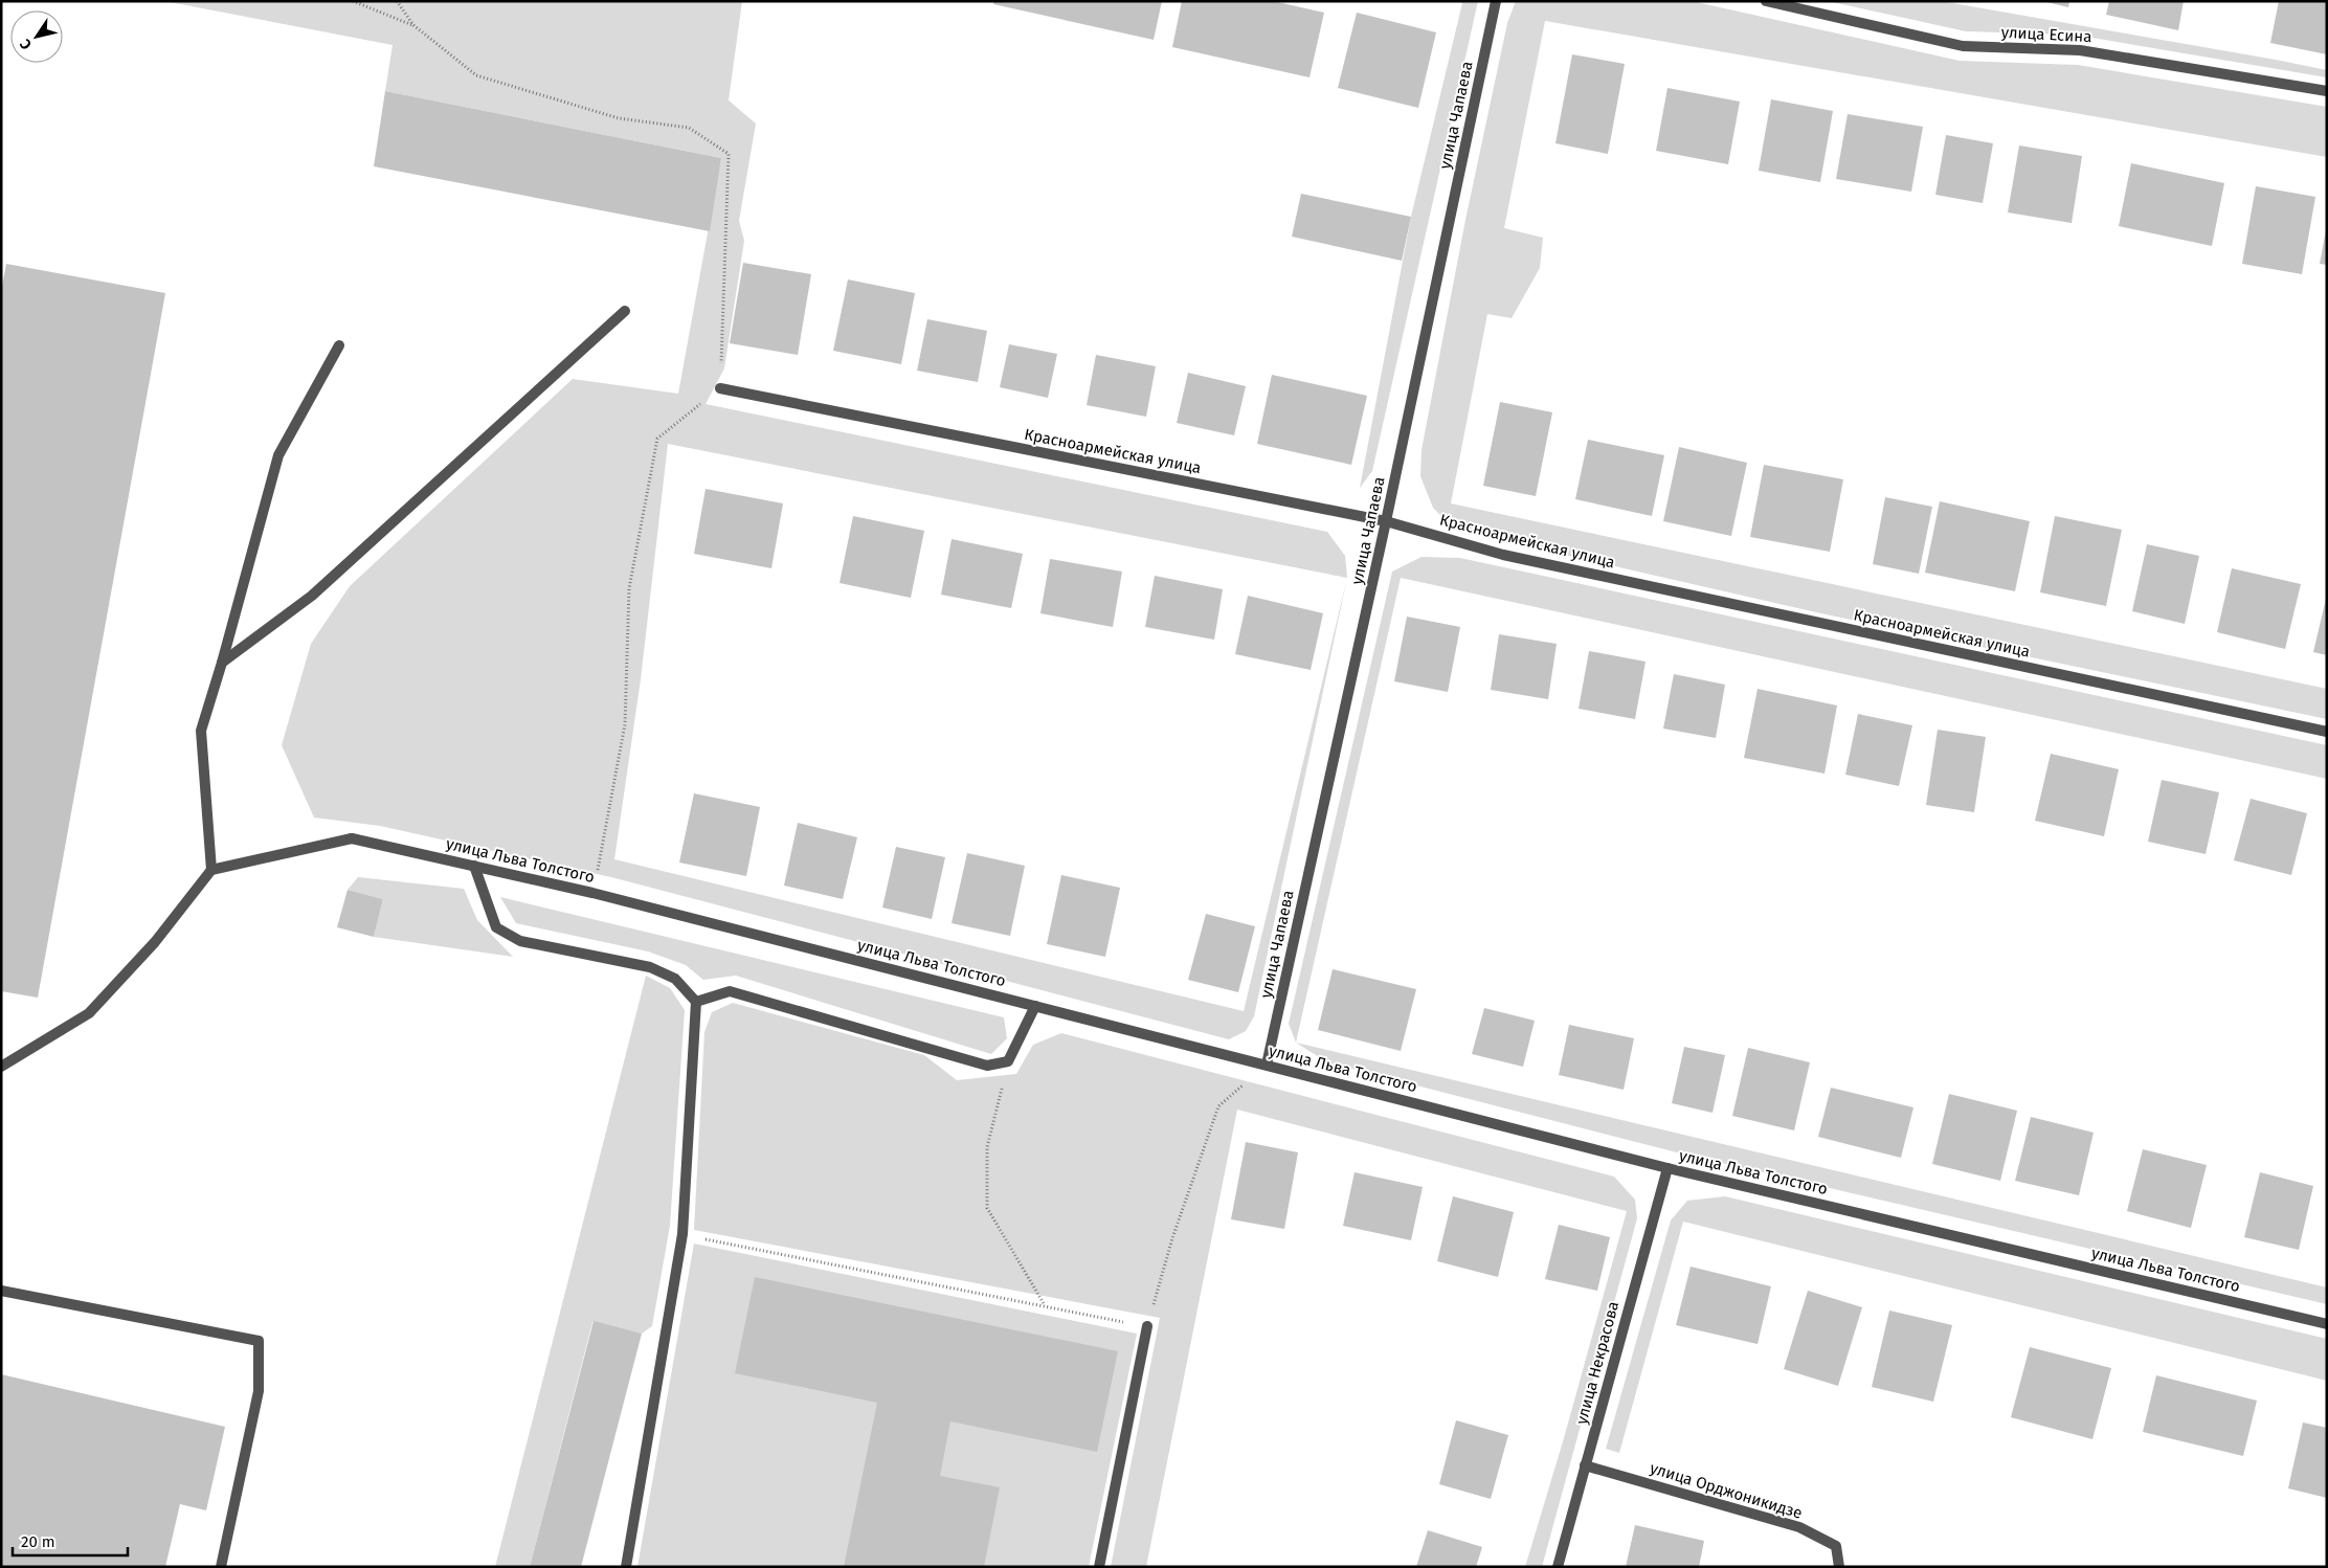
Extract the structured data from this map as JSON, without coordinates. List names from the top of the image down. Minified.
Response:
{"streets":{"street":["улица Есина","улица Чапаева","Красноармейская улица","улица Льва Толстого","улица Некрасова","улица Орджоникидзе"]},"crossings":[["улица Чапаева","Красноармейская улица"],["улица Чапаева","улица Льва Толстого"],["улица Льва Толстого","улица Некрасова"],["улица Некрасова","улица Орджоникидзе"]],"scale_bar":"20 m","north":"bottom left"}
